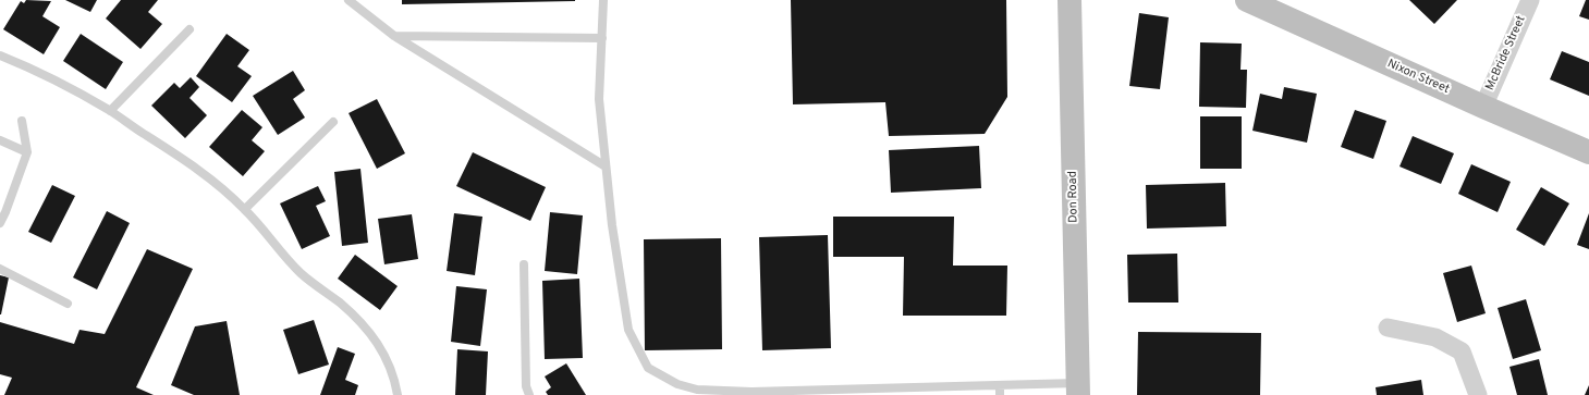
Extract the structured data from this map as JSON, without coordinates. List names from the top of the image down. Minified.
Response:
{"streets":{"main road":["Nixon Street","Don Road"],"street":["McBride Street"]},"crossings":[["McBride Street","Nixon Street"]]}
